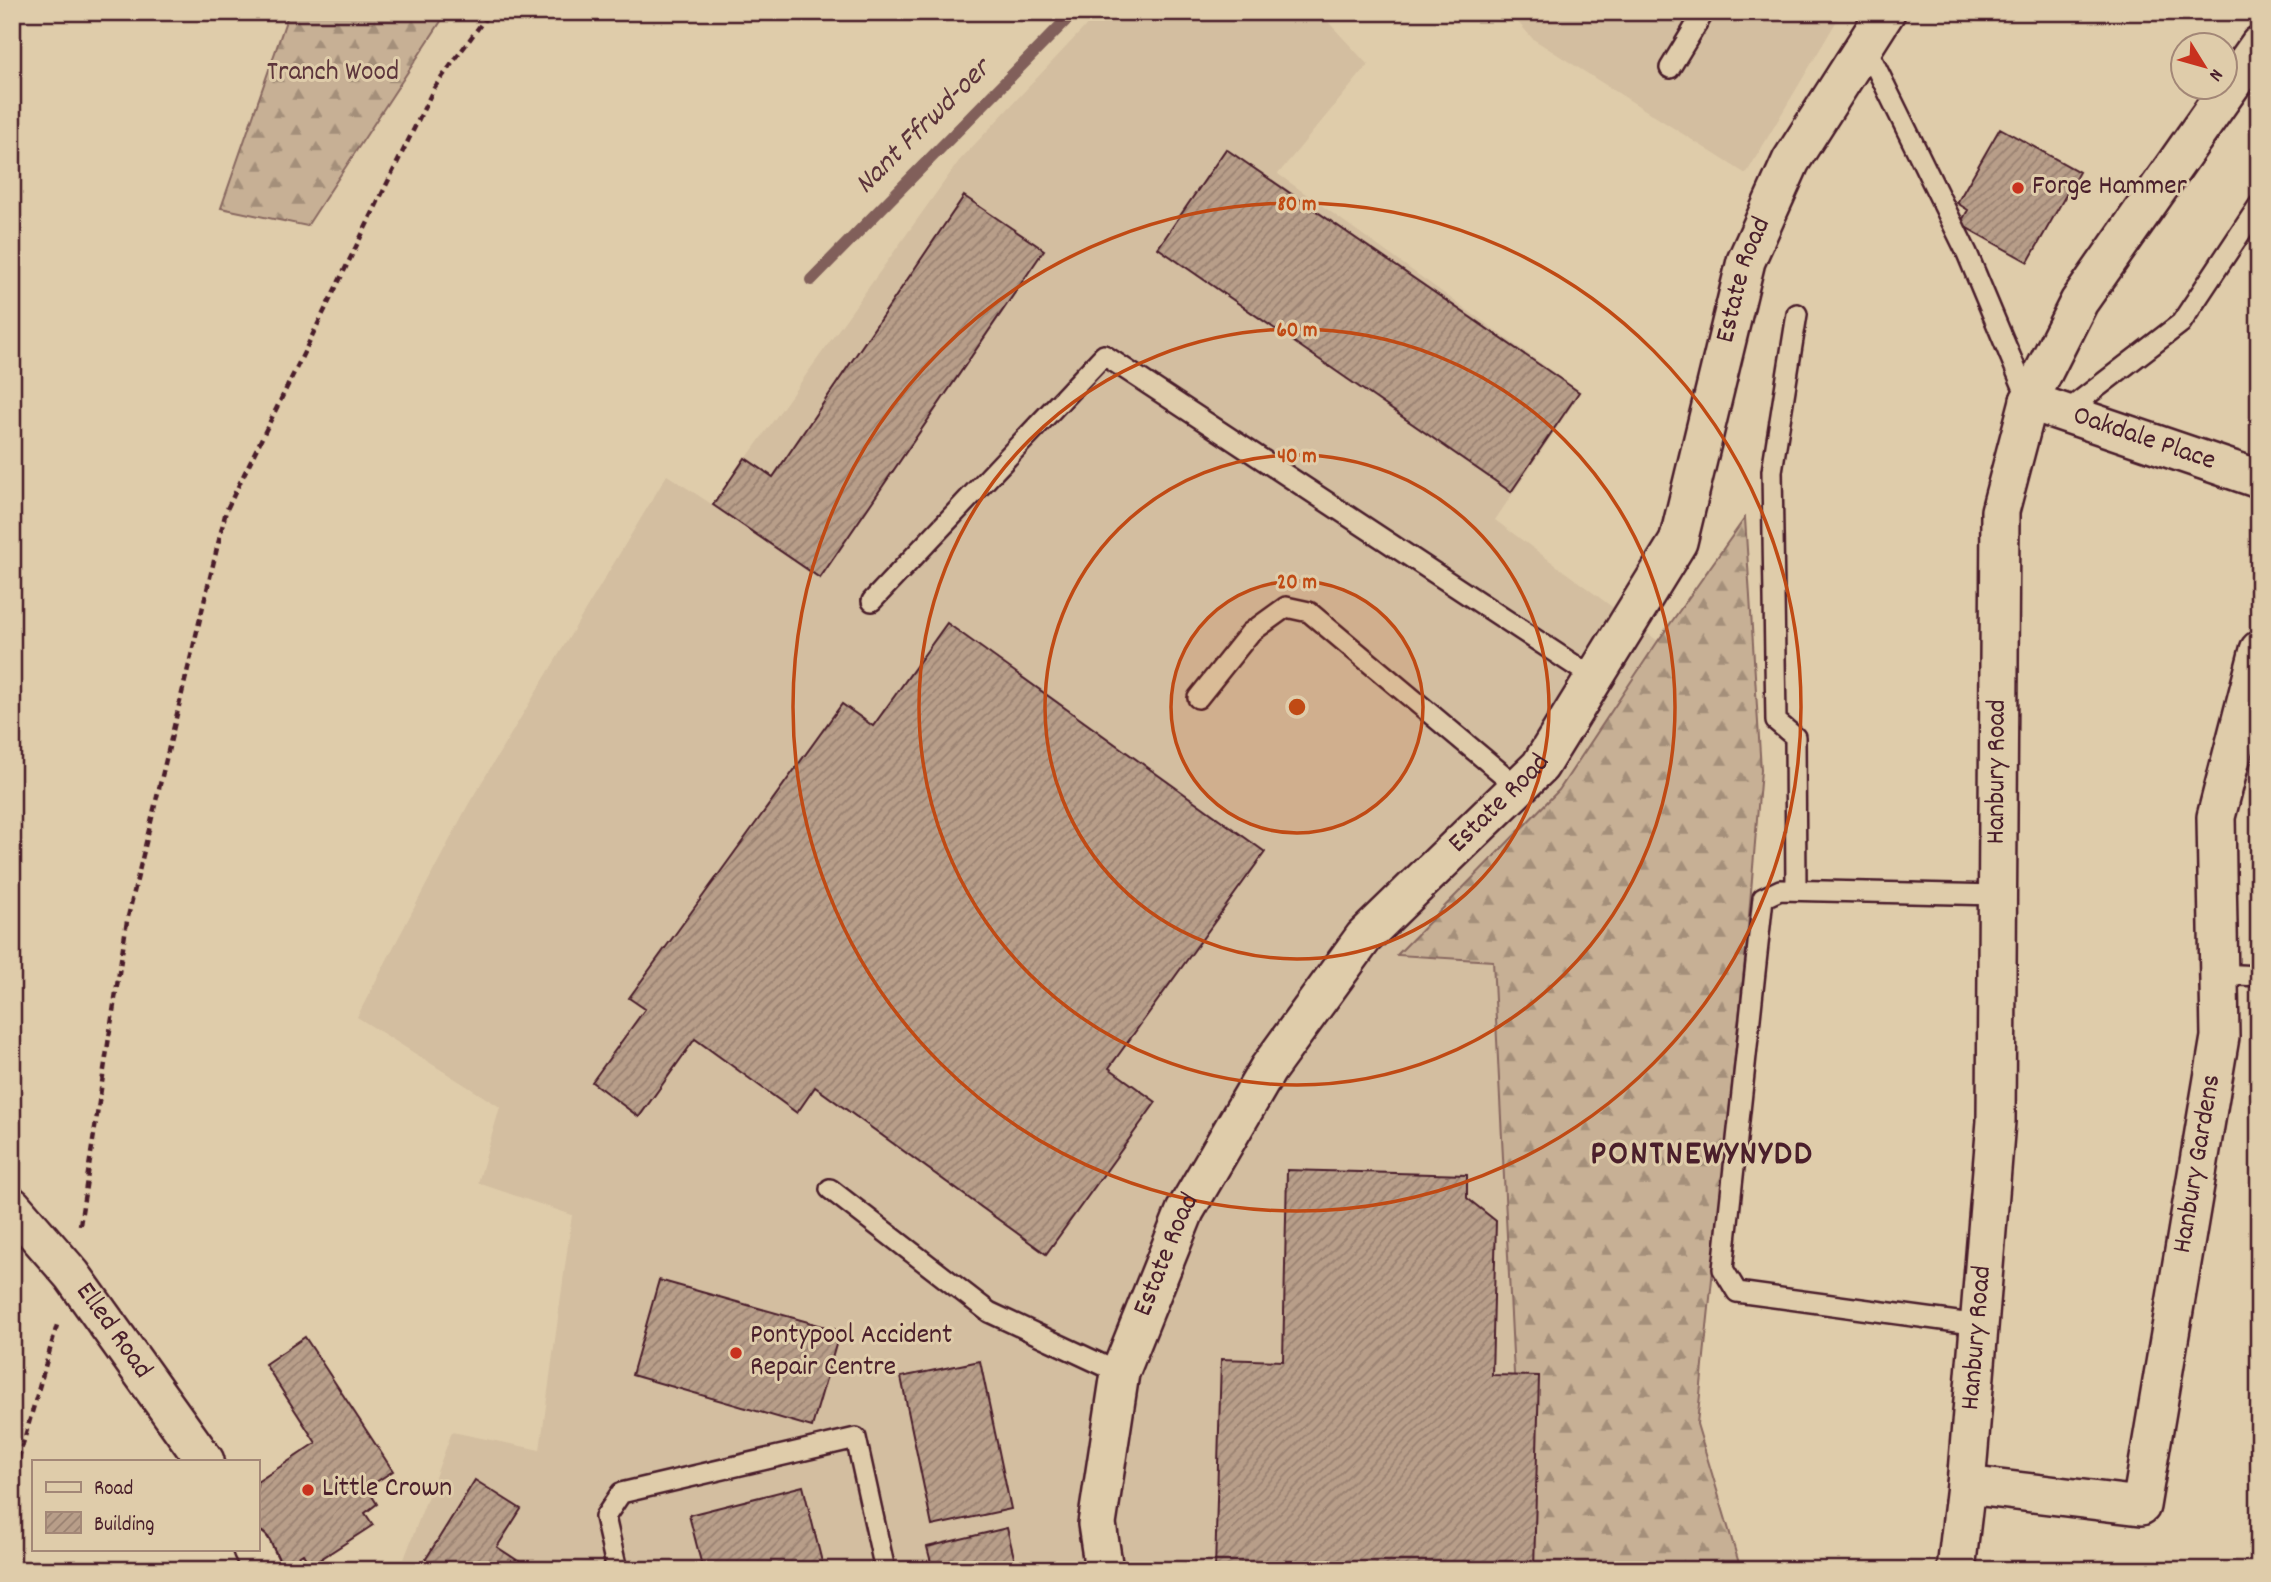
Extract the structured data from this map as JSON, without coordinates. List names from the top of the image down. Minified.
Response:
{"streets":{"street":["Estate Road","Oakdale Place","Hanbury Road","Hanbury Gardens","Elled Road"]},"crossings":[["Oakdale Place","Hanbury Road"],["Hanbury Road","Hanbury Gardens"]],"districts":["PONTNEWYNYDD"],"water":["Nant Ffrwd-oer"],"parks":["Tranch Wood"],"places":["Forge Hammer","Pontypool Accident Repair Centre","Little Crown"],"legend":["Road","Building"],"north":"bottom right","rings":["80 m","60 m","40 m","20 m"]}
